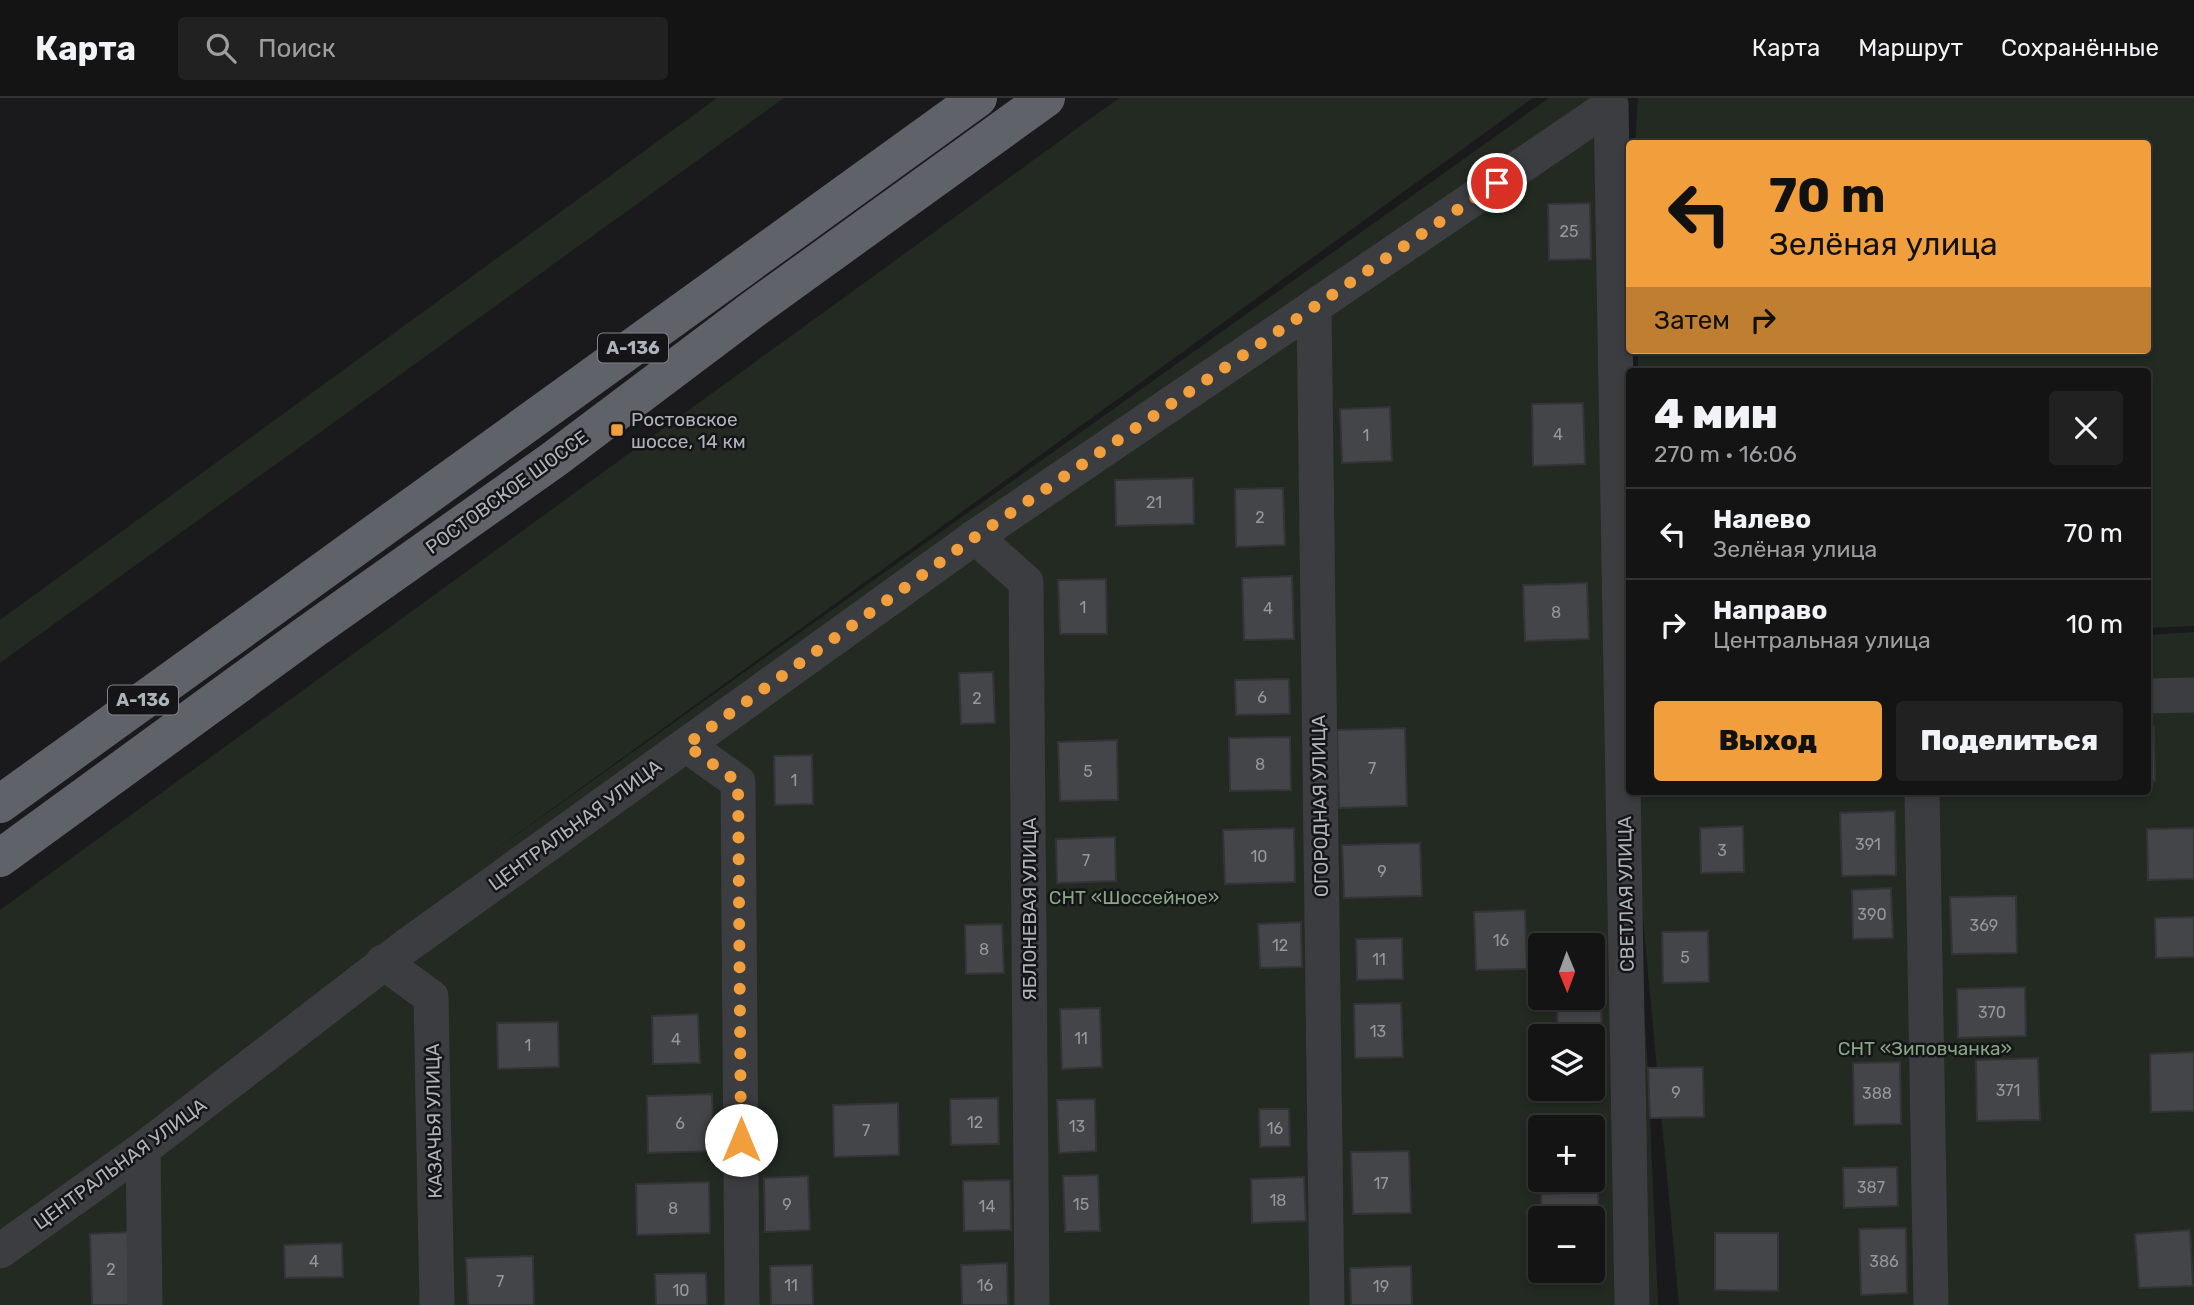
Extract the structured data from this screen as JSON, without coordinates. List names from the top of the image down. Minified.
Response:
{"streets":{"highway":["А-136","РОСТОВСКОЕ ШОССЕ"],"street":["ОГОРОДНАЯ УЛИЦА","ЦЕНТРАЛЬНАЯ УЛИЦА","СВЕТЛАЯ УЛИЦА","ЯБЛОНЕВАЯ УЛИЦА","КАЗАЧЬЯ УЛИЦА"]},"crossings":[["ОГОРОДНАЯ УЛИЦА","ЦЕНТРАЛЬНАЯ УЛИЦА"],["ЦЕНТРАЛЬНАЯ УЛИЦА","СВЕТЛАЯ УЛИЦА"],["ЦЕНТРАЛЬНАЯ УЛИЦА","ЯБЛОНЕВАЯ УЛИЦА"],["ЦЕНТРАЛЬНАЯ УЛИЦА","КАЗАЧЬЯ УЛИЦА"]],"parks":["СНТ «Шоссейное»","СНТ «Зиповчанка»"],"places":{"transit":["Ростовское шоссе, 14 км"]},"house_numbers":["25","4","1","21","2","1","4","8","6","2","8","7","5","1","391","3","10","7","9","390","369","16","12","8","5","11","370","13","11","4","1","371","9","388","12","6","13","16","7","17","387","18","9","15","14","8","4","386","2","7","11","16","19","10"],"north":"bottom","page":{"header":"Карта","search":"Поиск","nav":["Карта","Маршрут","Сохранённые"],"turn":["70 m","Зелёная улица"],"then":"Затем","heading":["4 мин","270 m · 16:06"],"list":[{"name":"Налево","note":"Зелёная улица","value":"70 m"},{"name":"Направо","note":"Центральная улица","value":"10 m"}],"buttons":["Выход","Поделиться"],"map_buttons":["+","−"]}}
